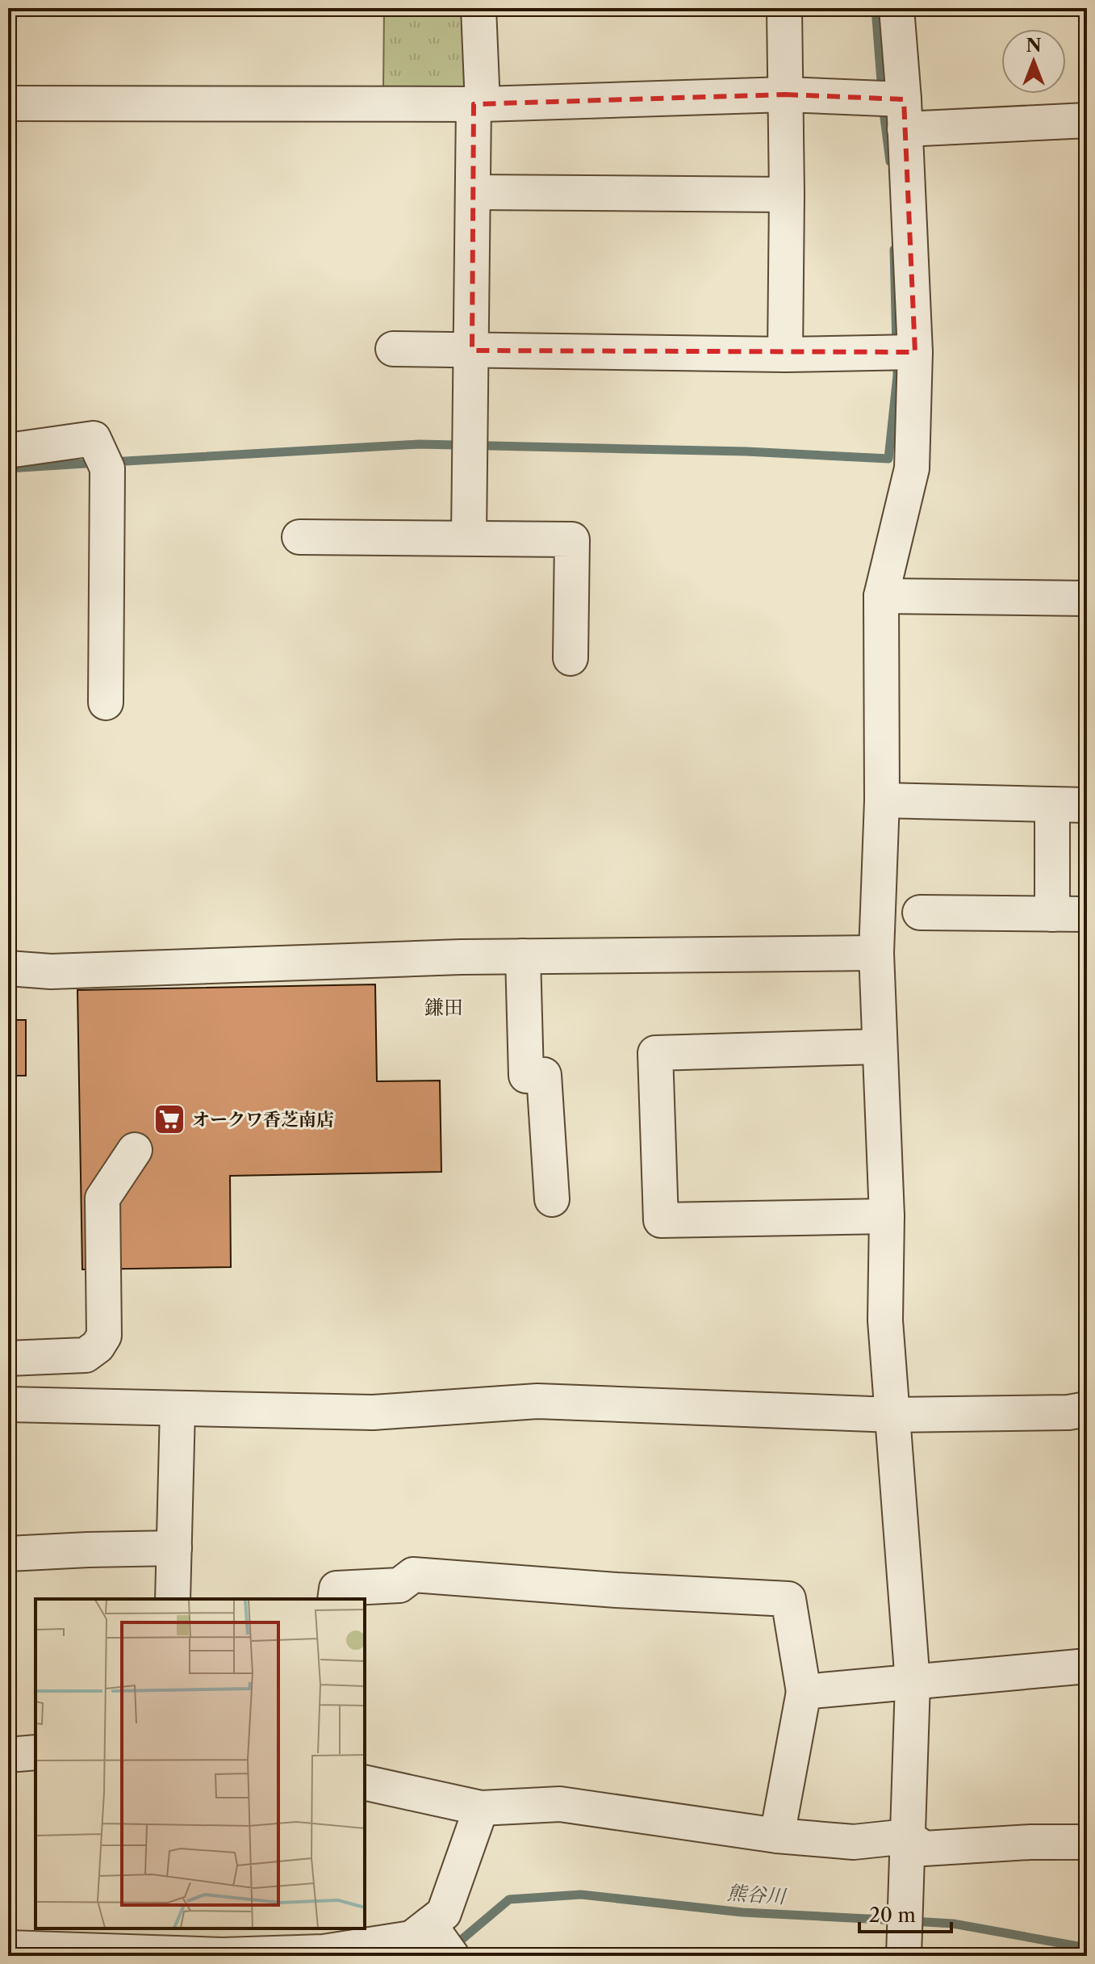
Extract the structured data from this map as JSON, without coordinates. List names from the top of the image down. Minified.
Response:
{"districts":["鎌田"],"water":["熊谷川"],"places":{"supermarket":["オークワ香芝南店"]},"scale_bar":"20 m","north":"top"}
